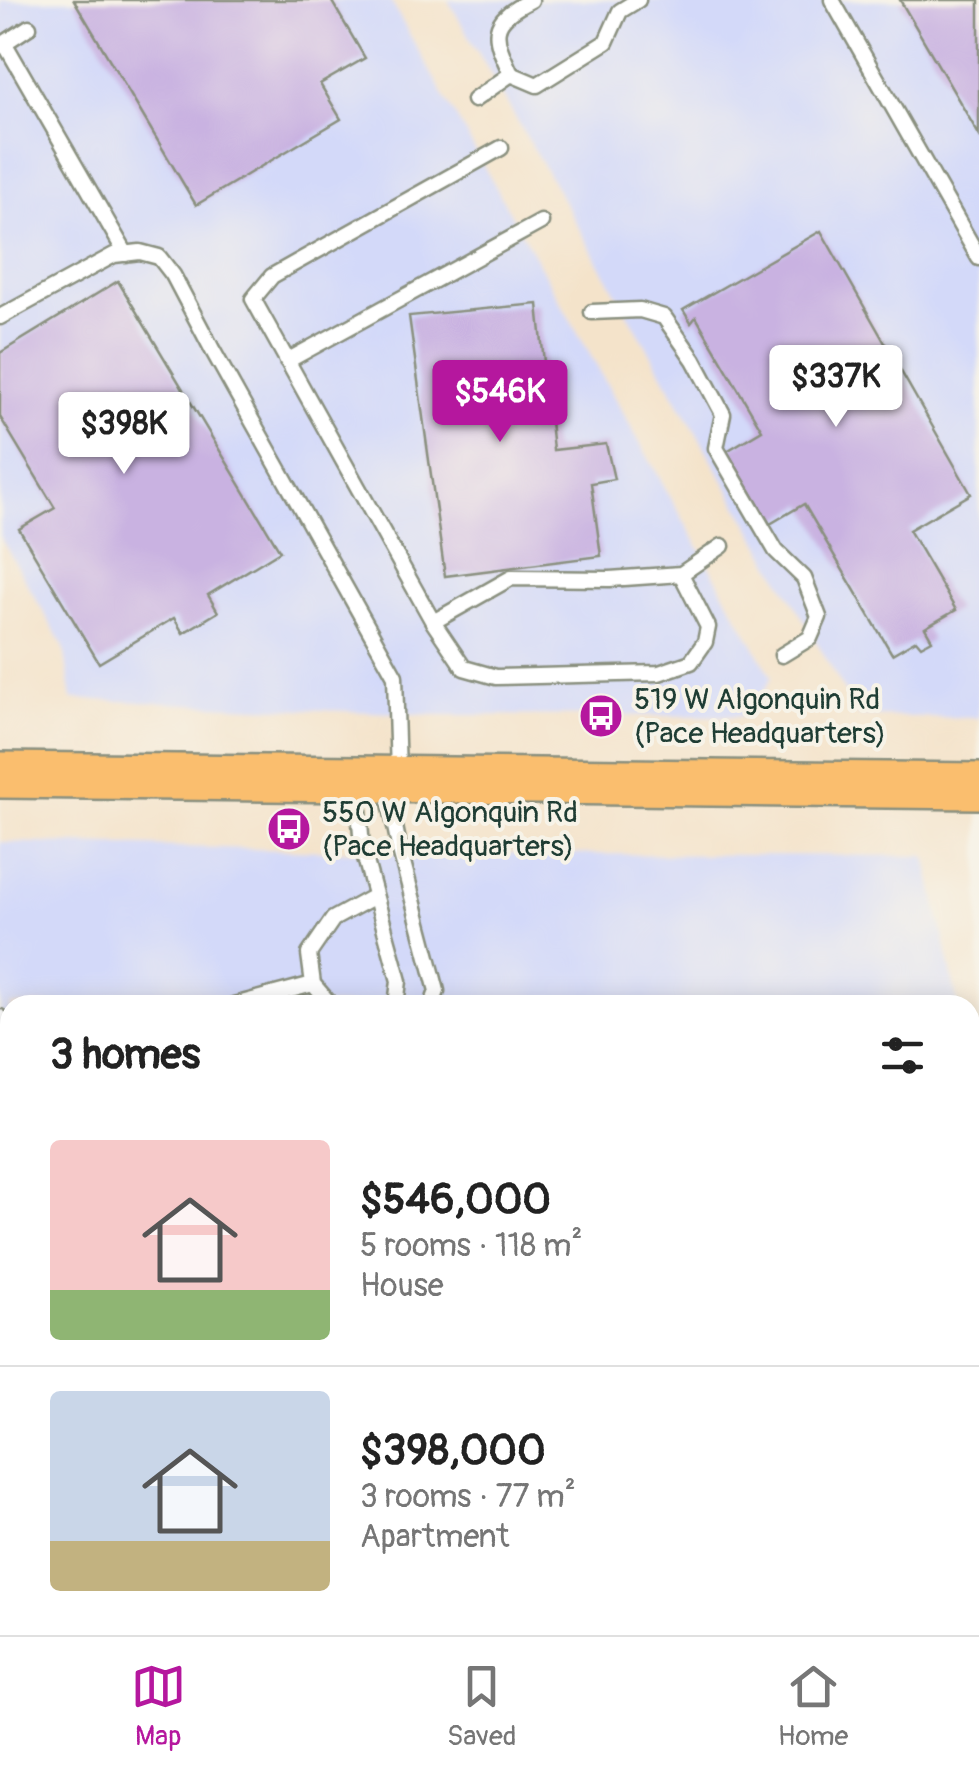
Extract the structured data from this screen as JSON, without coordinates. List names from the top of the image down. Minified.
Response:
{"places":{"bus stop":["519 W Algonquin Rd (Pace Headquarters)","550 W Algonquin Rd (Pace Headquarters)"]},"page":{"price":["$337K","$546K","$398K"],"heading":"3 homes","list":[{"name":"$546,000","note":"5 rooms · 118 m² · House"},{"name":"$398,000","note":"3 rooms · 77 m² · Apartment"}],"tabs":["Map","Saved","Home"]}}
